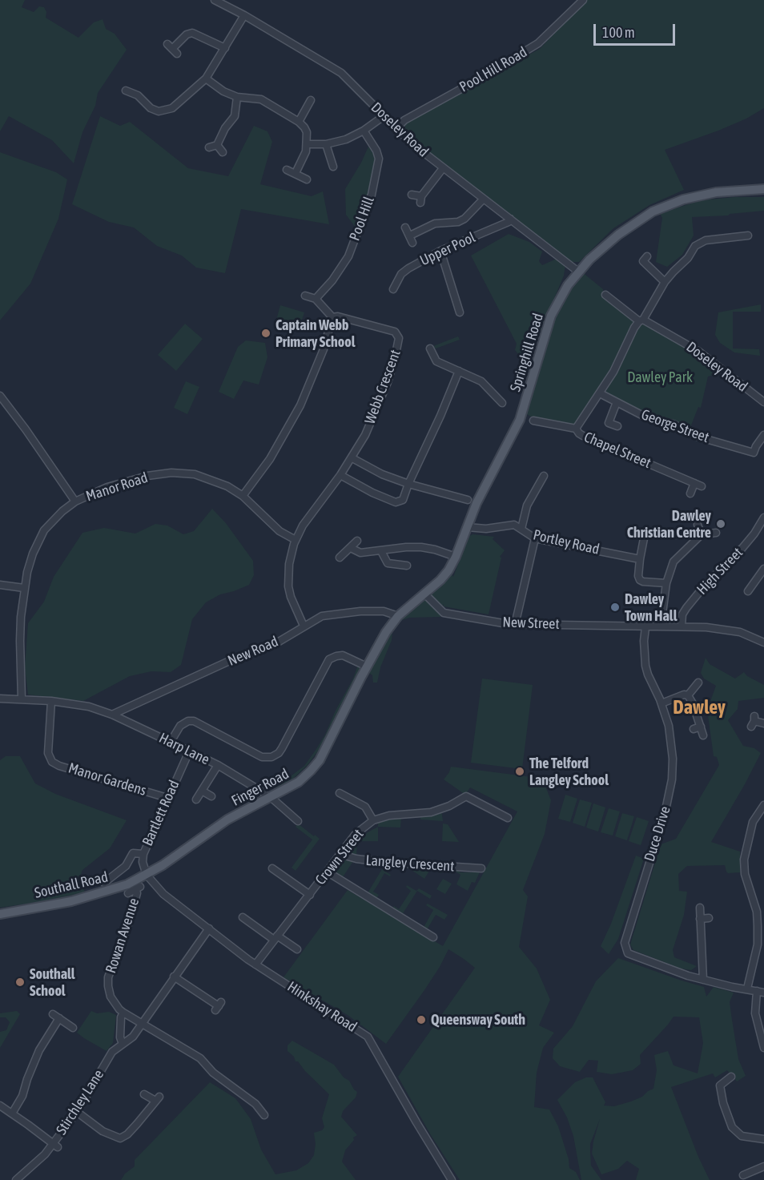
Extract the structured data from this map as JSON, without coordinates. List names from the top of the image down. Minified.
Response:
{"streets":{"main road":["Springhill Road","Finger Road","Southall Road"],"street":["Pool Hill Road","Doseley Road","Pool Hill","Upper Pool","Webb Crescent","George Street","Chapel Street","Manor Road","Portley Road","High Street","New Street","New Road","Harp Lane","Manor Gardens","Bartlett Road","Duce Drive","Crown Street","Langley Crescent","Rowan Avenue","Hinkshay Road","Stirchley Lane"]},"crossings":[["Pool Hill Road","Doseley Road"],["Doseley Road","Upper Pool"],["Doseley Road","Springhill Road"],["Springhill Road","Portley Road"],["Springhill Road","New Street"],["Springhill Road","Finger Road"],["Webb Crescent","Manor Road"],["Webb Crescent","New Road"],["Manor Road","Harp Lane"],["High Street","New Street"],["New Street","Finger Road"],["New Street","Duce Drive"],["New Road","Harp Lane"],["New Road","Finger Road"],["Harp Lane","Manor Gardens"],["Harp Lane","Finger Road"],["Harp Lane","Bartlett Road"],["Manor Gardens","Bartlett Road"],["Finger Road","Bartlett Road"],["Finger Road","Southall Road"],["Finger Road","Hinkshay Road"],["Bartlett Road","Southall Road"],["Bartlett Road","Hinkshay Road"],["Crown Street","Langley Crescent"],["Crown Street","Hinkshay Road"],["Southall Road","Hinkshay Road"],["Rowan Avenue","Stirchley Lane"],["Hinkshay Road","Stirchley Lane"]],"districts":["Dawley"],"parks":["Dawley Park"],"places":["Captain Webb Primary School","Dawley Christian Centre","Dawley Town Hall","The Telford Langley School","Southall School","Queensway South"],"scale_bar":"100 m"}
